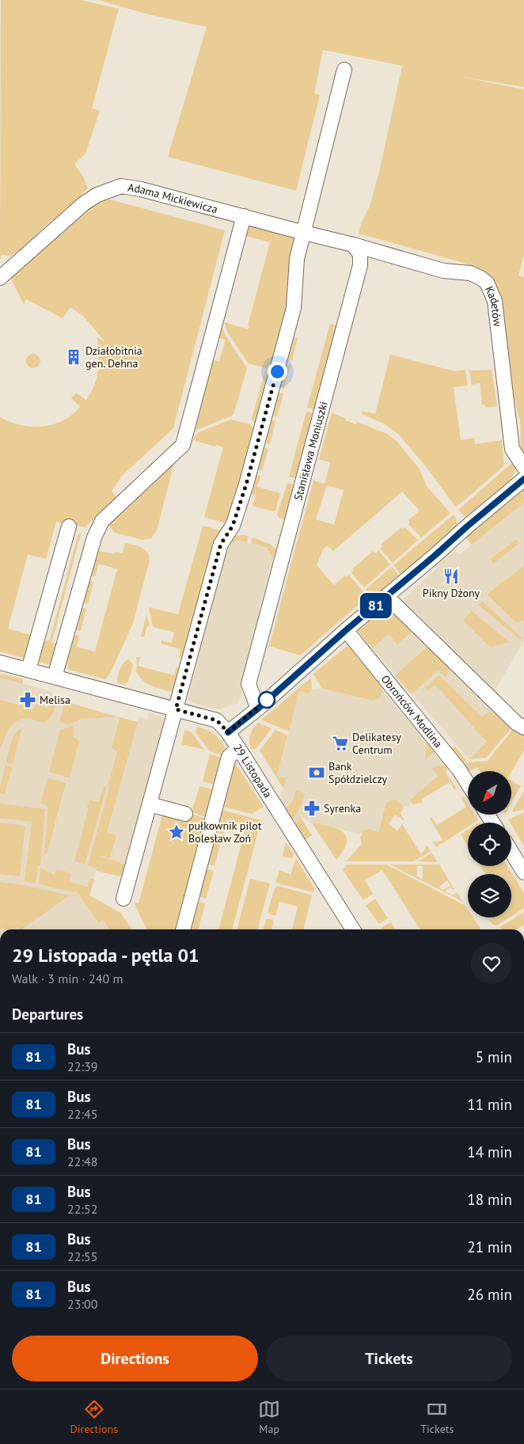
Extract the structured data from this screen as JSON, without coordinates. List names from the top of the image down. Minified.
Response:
{"streets":{"street":["Adama Mickiewicza","Kadetów","Stanisława Moniuszki","Obrońców Modlina","29 Listopada"]},"crossings":[["Kadetów","Stanisława Moniuszki"]],"places":{"building":["Działobitnia gen. Dehna"],"restaurant":["Pikny Dżony"],"pharmacy":["Melisa","Syrenka"],"supermarket":["Delikatesy Centrum"],"bank":["Bank Spółdzielczy"],"place":["pułkownik pilot Bolesław Zoń"]},"lines":["bus line 81"],"north":"bottom left","page":{"on_map":"81","heading":[["29 Listopada - pętla 01","Walk · 3 min · 240 m"],"Departures"],"list":[{"mark":"81","name":"Bus","note":"22:39","value":"5 min"},{"mark":"81","name":"Bus","note":"22:45","value":"11 min"},{"mark":"81","name":"Bus","note":"22:48","value":"14 min"},{"mark":"81","name":"Bus","note":"22:52","value":"18 min"},{"mark":"81","name":"Bus","note":"22:55","value":"21 min"},{"mark":"81","name":"Bus","note":"23:00","value":"26 min"}],"buttons":["Directions","Tickets"],"tabs":["Directions","Map","Tickets"]}}
